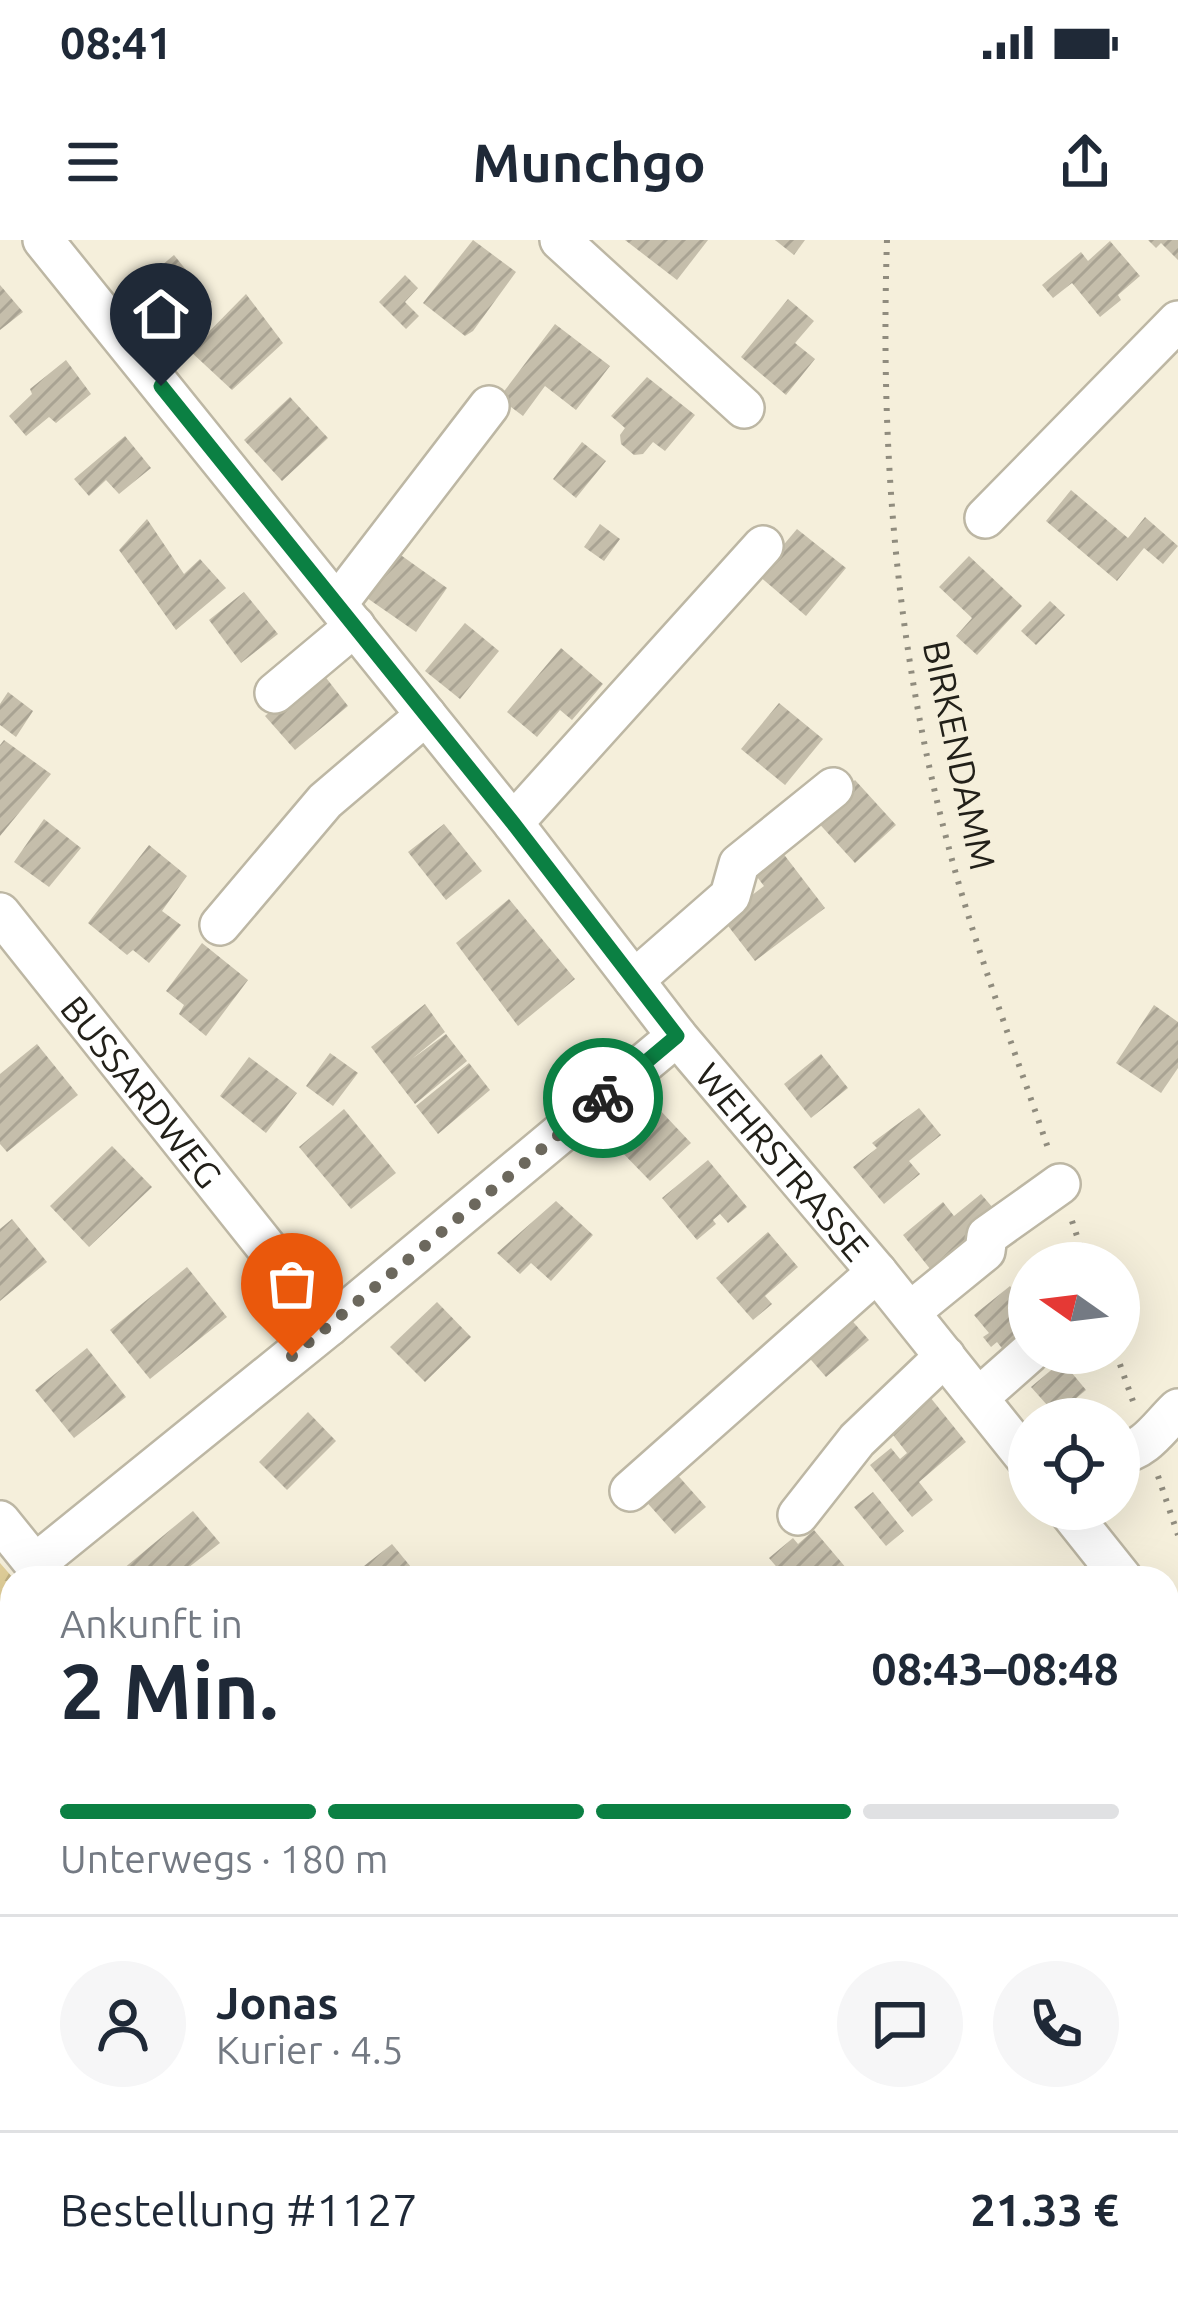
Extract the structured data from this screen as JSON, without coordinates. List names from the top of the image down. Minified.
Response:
{"streets":{"street":["BUSSARDWEG","WEHRSTRASSE"],"path":["BIRKENDAMM"]},"north":"left","page":{"status":"08:41","header":"Munchgo","heading":["2 Min.","Ankunft in","08:43–08:48"],"panel":["Jonas","Kurier · 4.5","Bestellung #1127","21.33 €"],"bar":"Unterwegs · 180 m"}}
